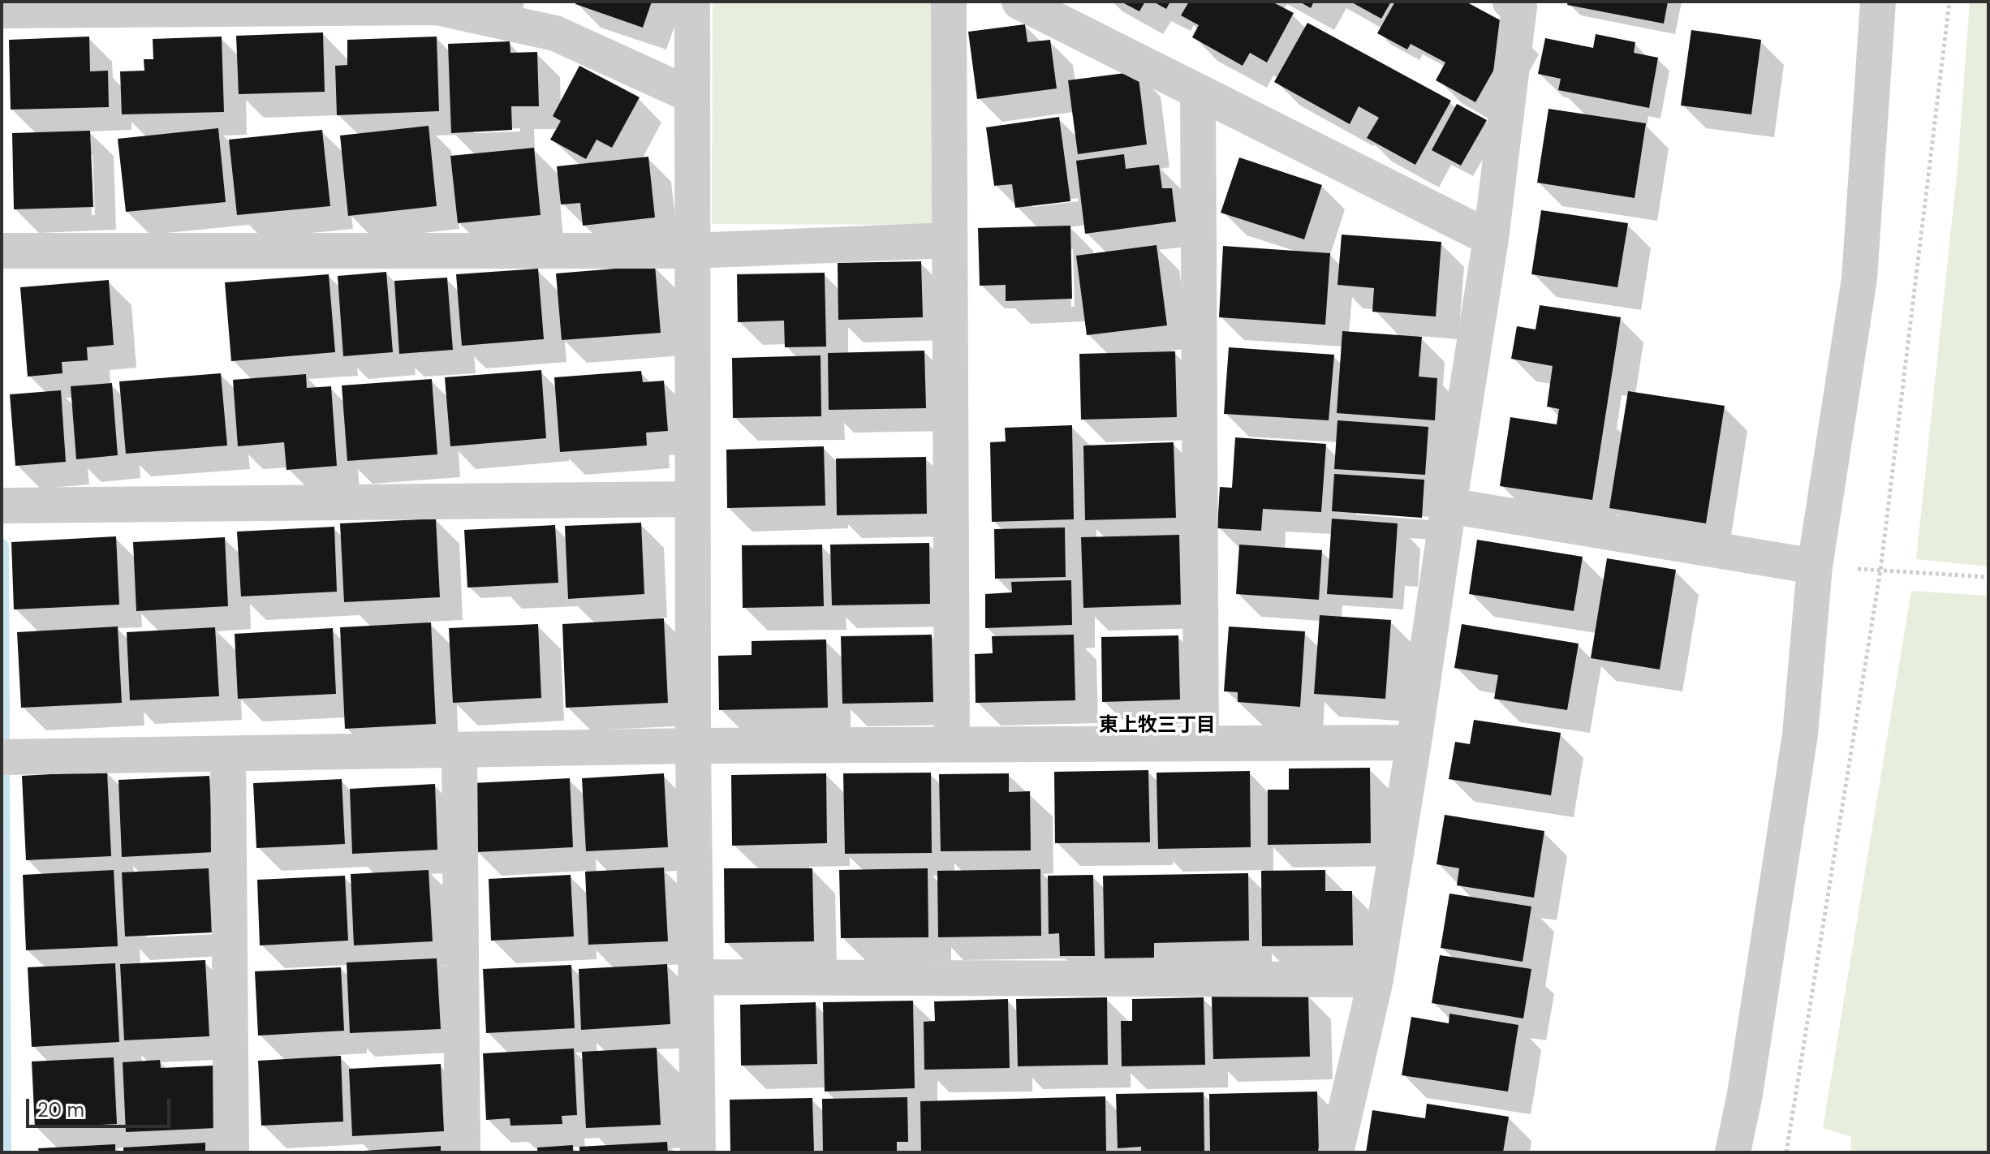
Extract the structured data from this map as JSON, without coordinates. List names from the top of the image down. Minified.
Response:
{"districts":["東上牧三丁目"],"scale_bar":"20 m"}
